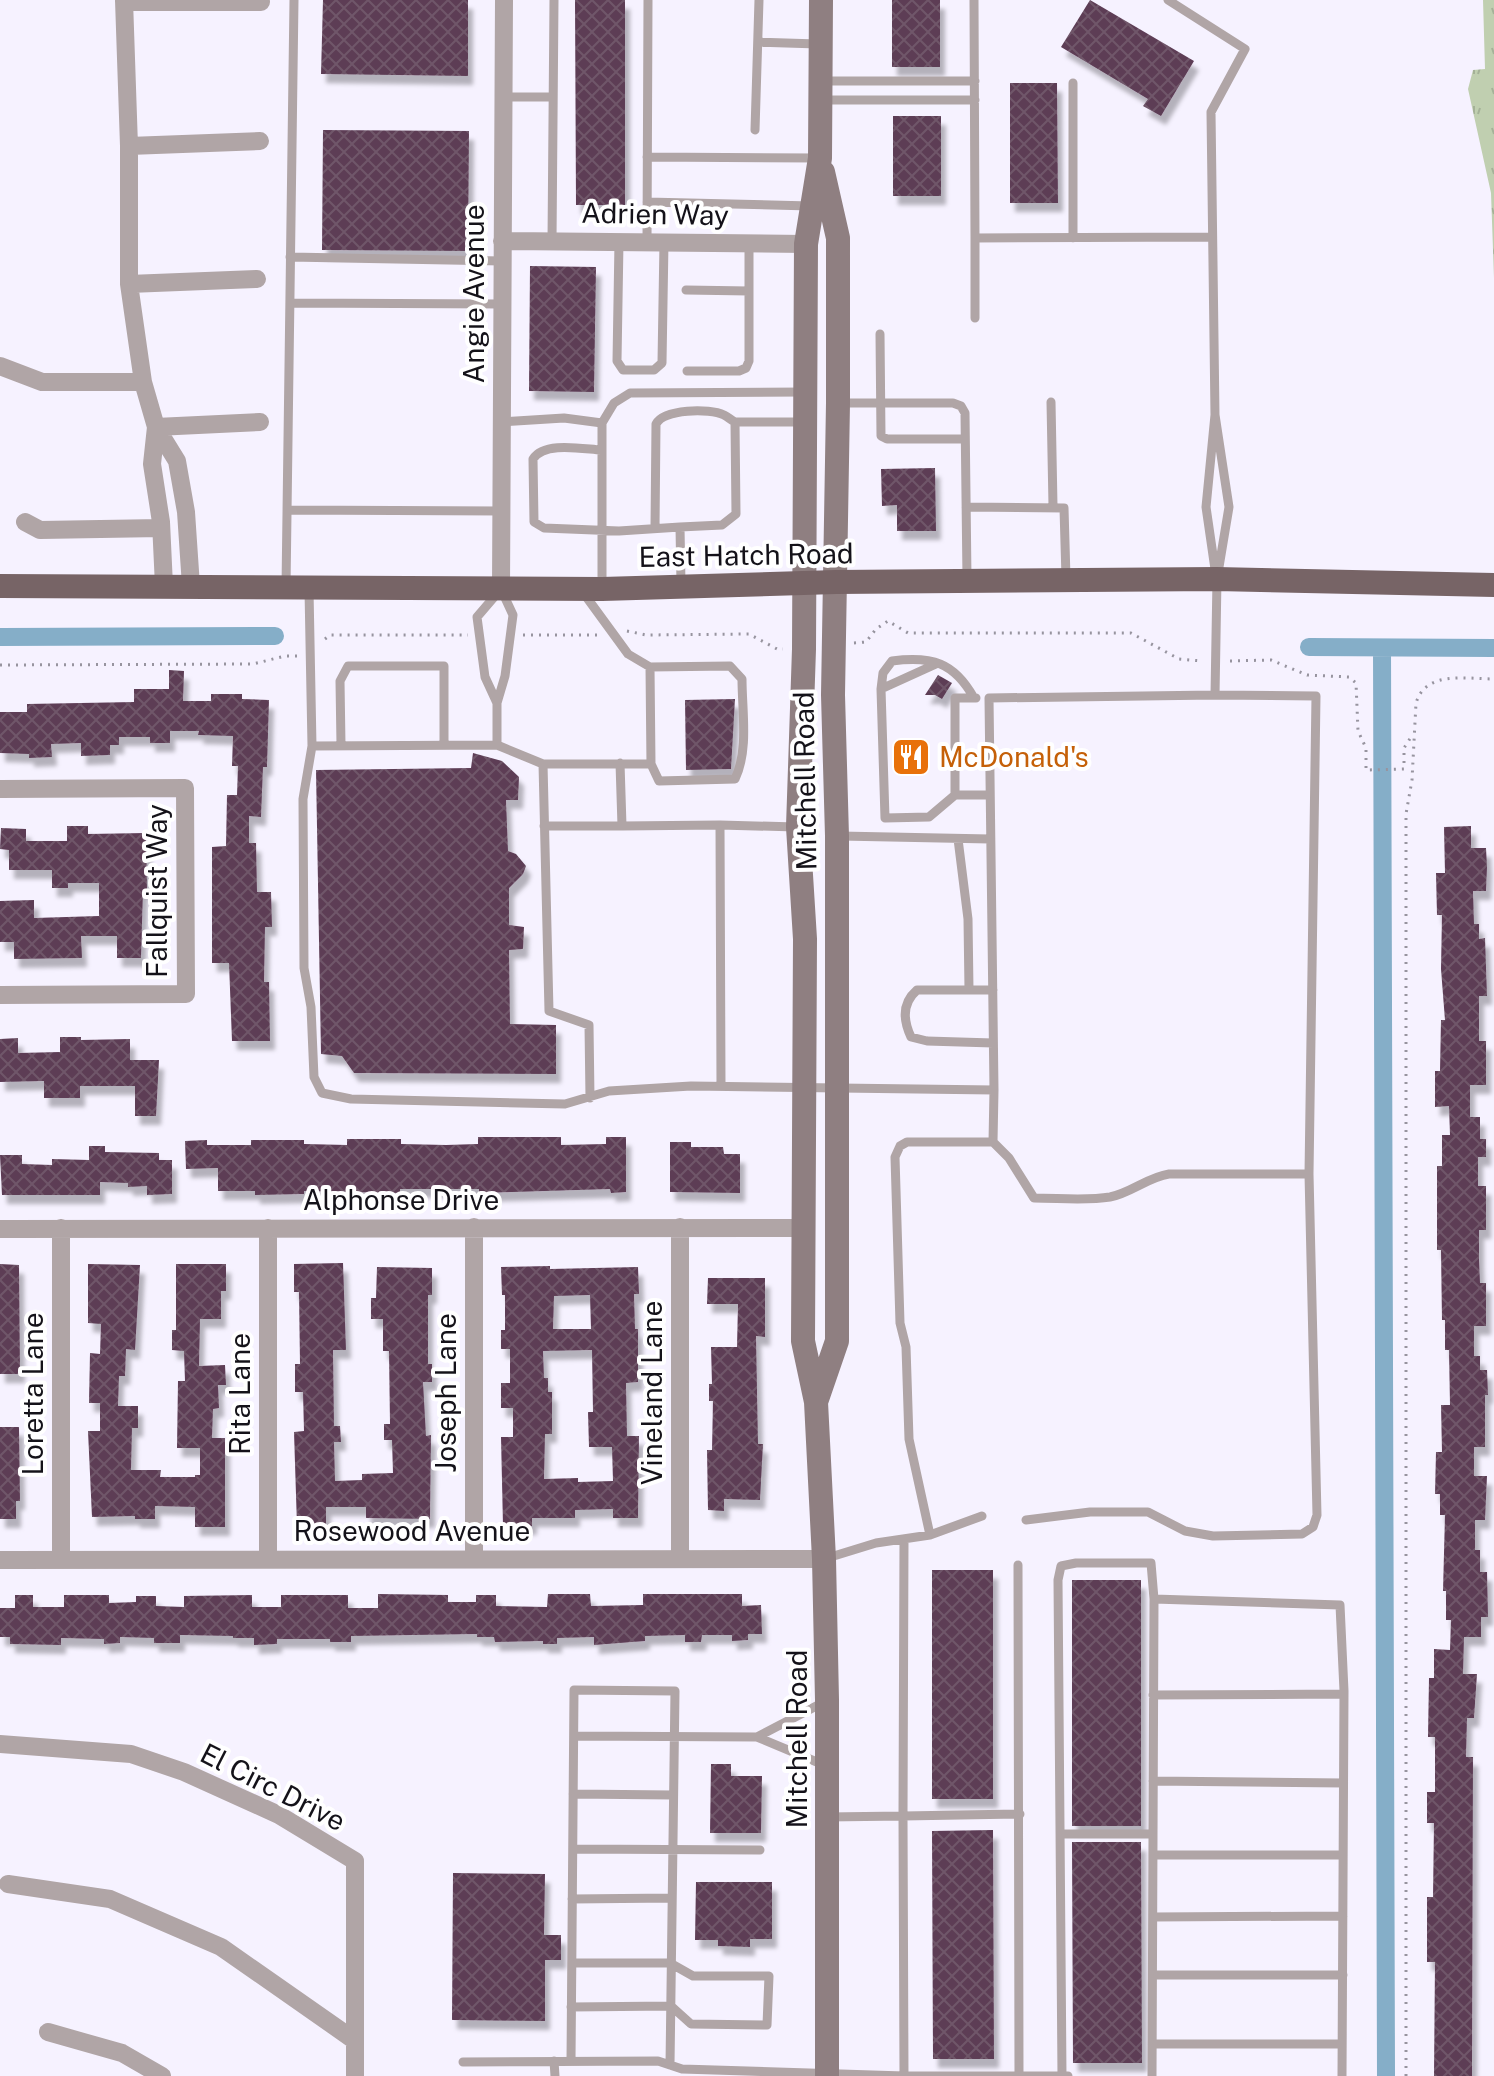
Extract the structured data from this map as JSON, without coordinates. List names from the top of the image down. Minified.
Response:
{"streets":{"main road":["East Hatch Road","Mitchell Road"],"street":["Adrien Way","Angie Avenue","Fallquist Way","Alphonse Drive","Joseph Lane","Vineland Lane","Loretta Lane","Rita Lane","Rosewood Avenue","El Circ Drive"]},"crossings":[["Adrien Way","Angie Avenue"],["Adrien Way","Mitchell Road"],["Angie Avenue","East Hatch Road"],["East Hatch Road","Mitchell Road"],["Mitchell Road","Alphonse Drive"],["Mitchell Road","Rosewood Avenue"],["Alphonse Drive","Joseph Lane"],["Alphonse Drive","Vineland Lane"],["Alphonse Drive","Loretta Lane"],["Alphonse Drive","Rita Lane"],["Joseph Lane","Rosewood Avenue"],["Vineland Lane","Rosewood Avenue"],["Loretta Lane","Rosewood Avenue"],["Rita Lane","Rosewood Avenue"]],"places":{"restaurant":["McDonald's"]}}
